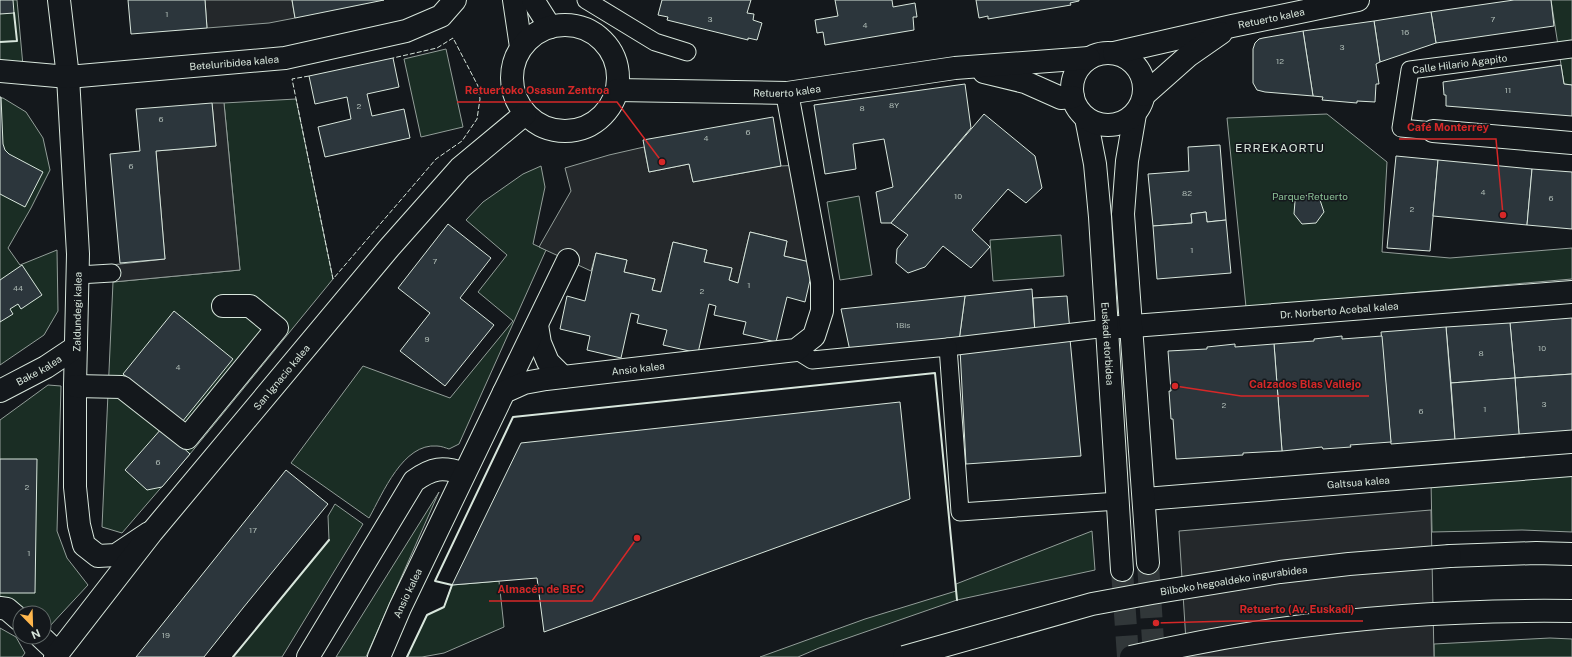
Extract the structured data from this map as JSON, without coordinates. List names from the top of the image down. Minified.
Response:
{"streets":{"main road":["Retuerto kalea","Beteluribidea kalea","Calle Hilario Agapito","Dr. Norberto Acebal kalea","Zaldundegi kalea","Euskadi etorbidea","Ansio kalea","Bake kalea","San Ignacio kalea","Galtsua kalea","Bilboko hegoaldeko ingurabidea"]},"crossings":[["Retuerto kalea","Euskadi etorbidea"],["Retuerto kalea","San Ignacio kalea"],["Beteluribidea kalea","Zaldundegi kalea"],["Dr. Norberto Acebal kalea","Euskadi etorbidea"],["Zaldundegi kalea","Bake kalea"],["Zaldundegi kalea","San Ignacio kalea"]],"districts":["ERREKAORTU"],"parks":["Parque Retuerto"],"places":["Retuertoko Osasun Zentroa","Café Monterrey","Calzados Blas Vallejo","Almacén de BEC","Retuerto (Av. Euskadi)"],"house_numbers":["1","3","7","4","16","3","12","11","8Y","2","8","6","6","4","6","4","82","10","6","2","1","7","1","44","2","1Bis","9","10","8","4","3","2","1","6","6","2","17","1","19"],"north":"bottom right"}
